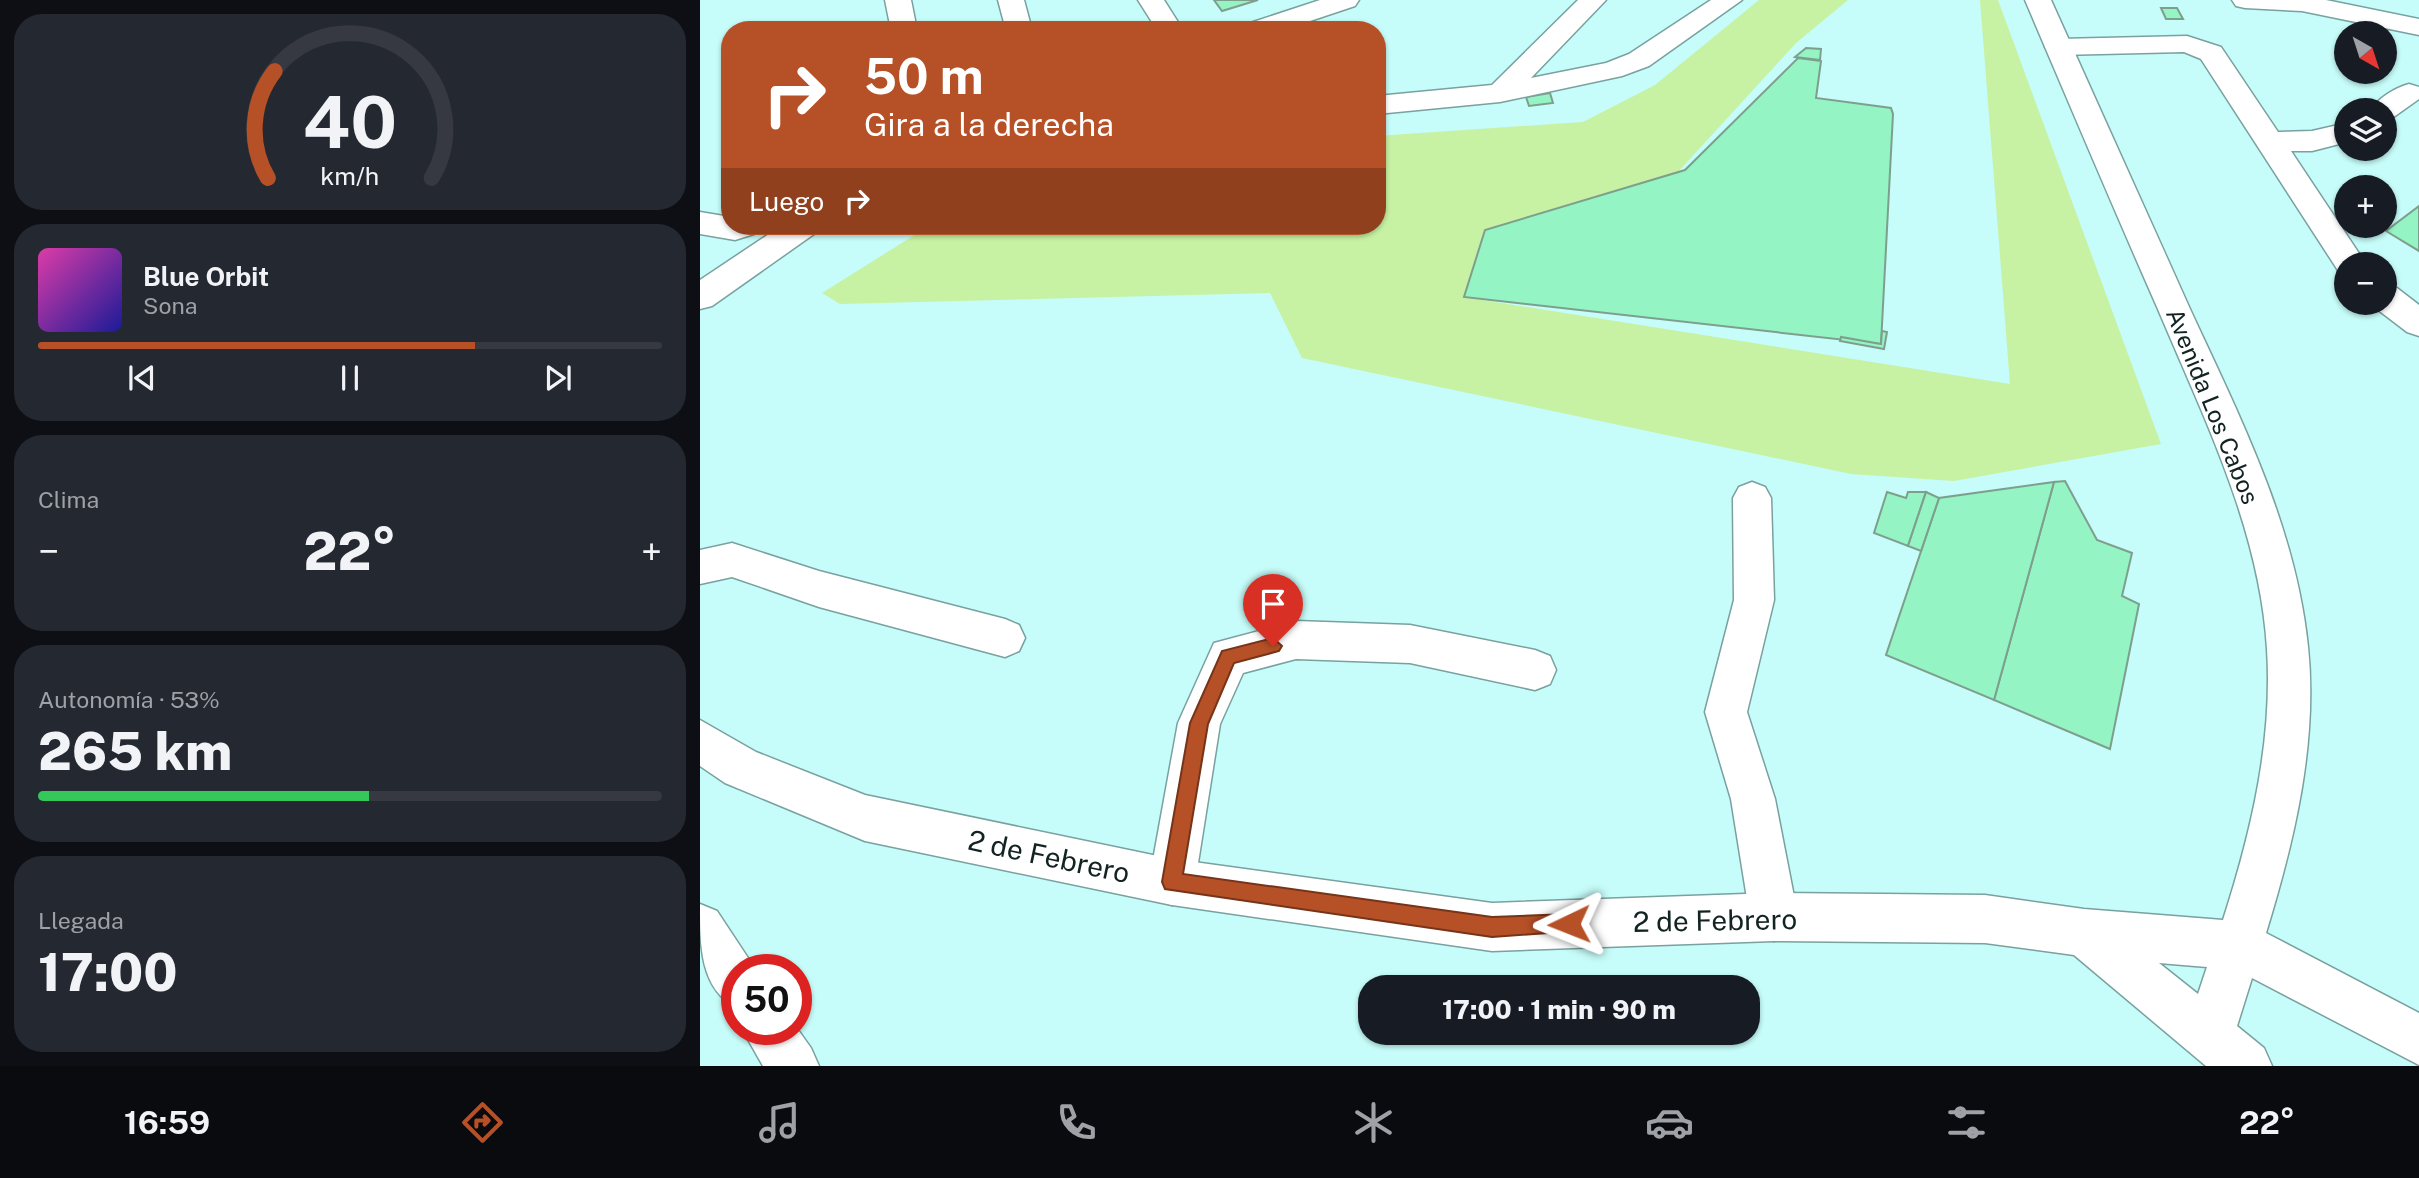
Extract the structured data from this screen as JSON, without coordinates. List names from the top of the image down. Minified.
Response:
{"streets":{"main road":["Avenida Los Cabos","2 de Febrero"]},"crossings":[["Avenida Los Cabos","2 de Febrero"]],"north":"bottom right","page":{"map_buttons":["+","−"],"turn":["50 m","Gira a la derecha"],"then":"Luego","song":["Blue Orbit","Sona"],"tile":["Clima",["Autonomía · 53%","265 km"],["Llegada","17:00"]],"heat":["−","22°","+"],"limit":"50","trip":"17:00 · 1 min · 90 m","tabs":["16:59","22°"],"gauge":["40","km/h"]}}
